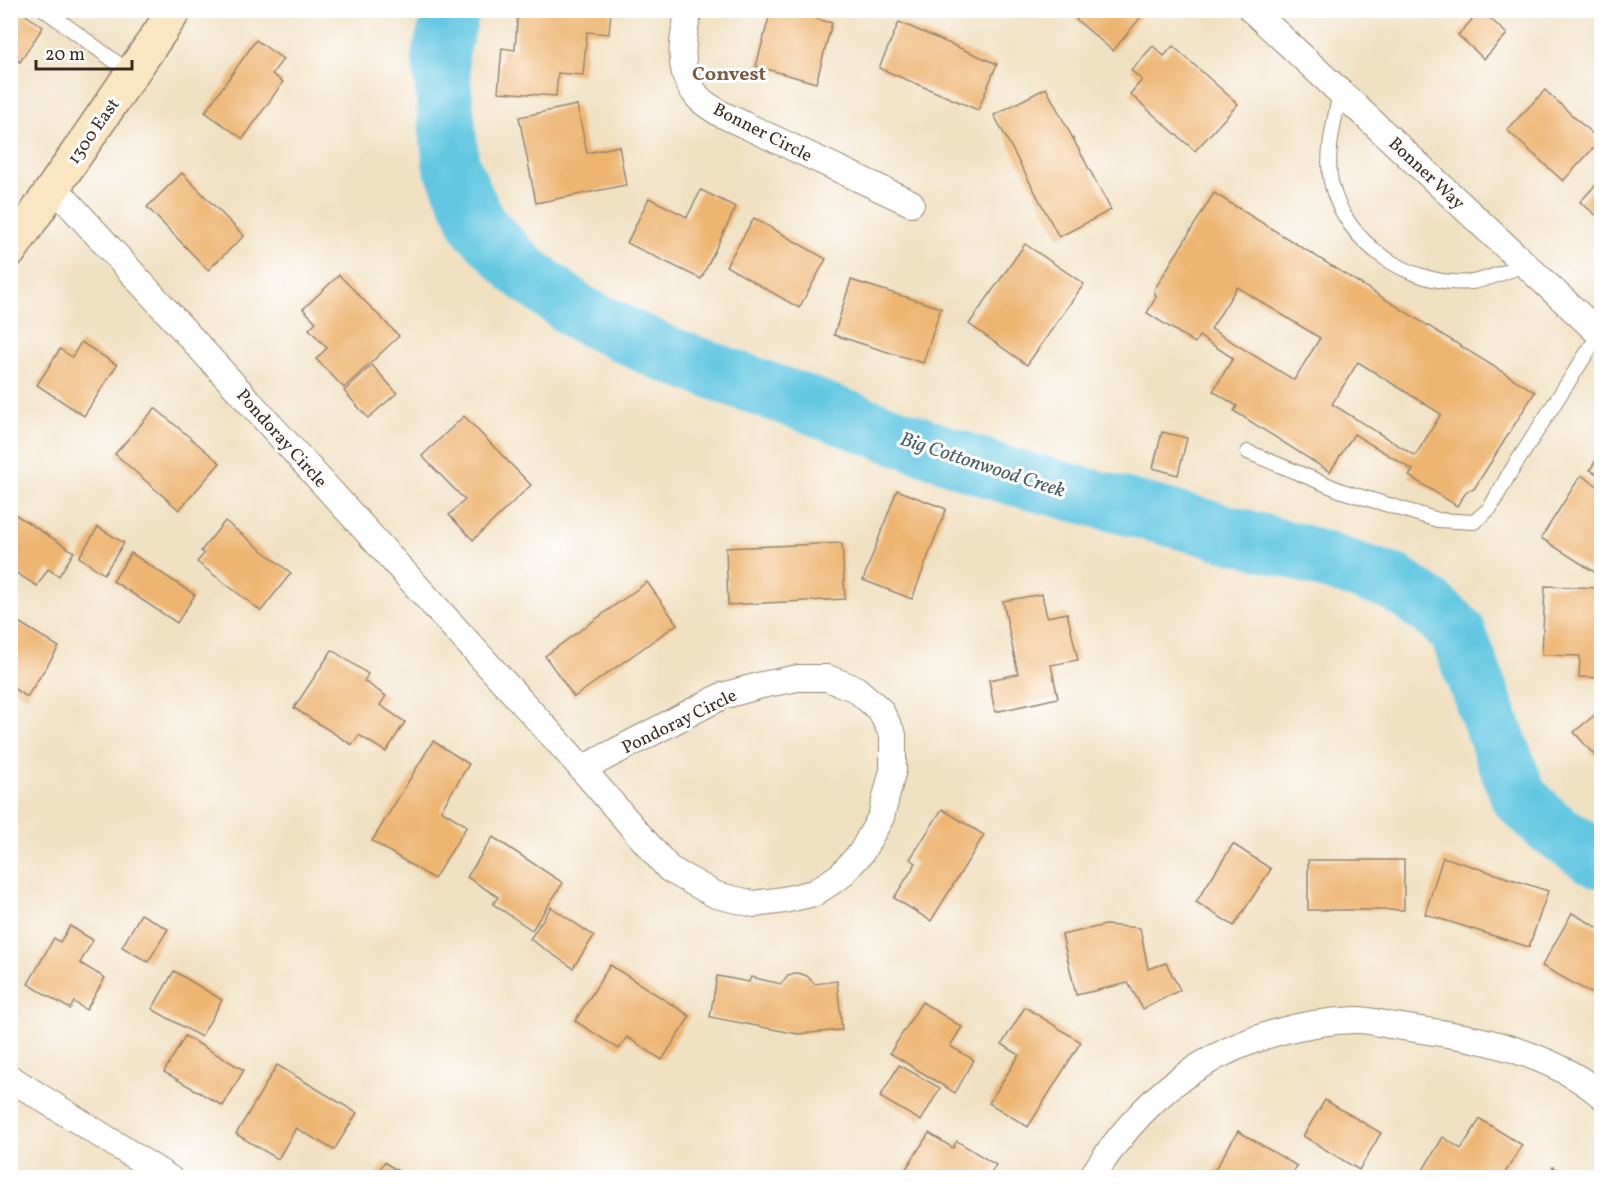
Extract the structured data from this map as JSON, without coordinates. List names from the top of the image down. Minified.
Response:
{"streets":{"main road":["1300 East"],"street":["Bonner Circle","Bonner Way","Pondoray Circle"]},"crossings":[["1300 East","Pondoray Circle"]],"districts":["Convest"],"water":["Big Cottonwood Creek"],"scale_bar":"20 m"}
